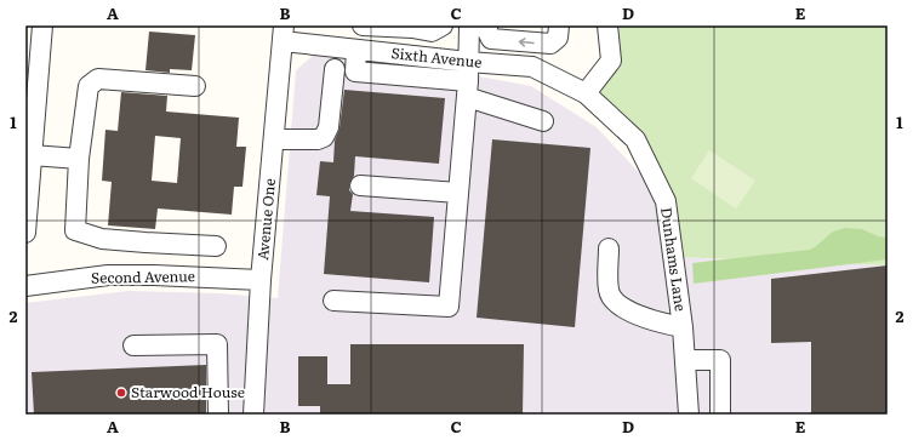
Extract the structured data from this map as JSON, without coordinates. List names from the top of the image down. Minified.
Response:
{"streets":{"street":["Sixth Avenue","Avenue One","Dunhams Lane","Second Avenue"]},"crossings":[["Sixth Avenue","Avenue One"],["Sixth Avenue","Dunhams Lane"],["Avenue One","Second Avenue"]],"places":["Starwood House"],"grid":{"columns":["A","B","C","D","E"],"rows":["1","2"]}}
